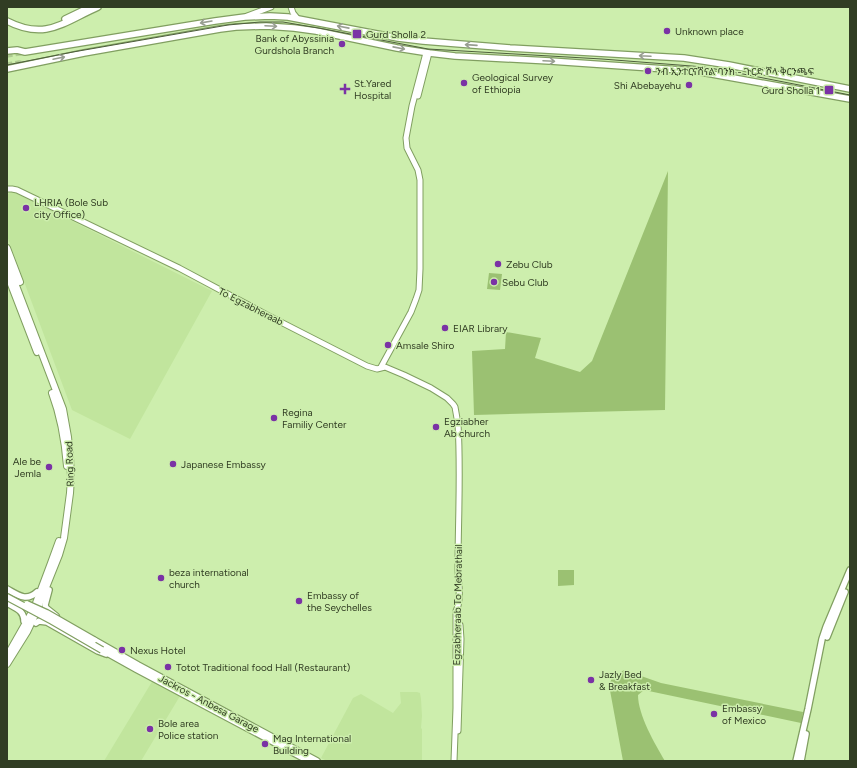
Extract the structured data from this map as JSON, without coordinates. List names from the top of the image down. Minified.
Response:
{"streets":{"highway":["Ring Road"],"main road":["To Egzabheraab","Egzabheraab To Mebrathail","Jackros - Anbesa Garage"]},"crossings":[["To Egzabheraab","Egzabheraab To Mebrathail"]],"places":{"other":["Unknown place","Bank of Abyssinia Gurdshola Branch","ንብ ኢንተርናሽናል ባንክ - ጉርድ ሾላ ቅርንጫፍ","Geological Survey of Ethiopia","Shi Abebayehu","LHRIA (Bole Sub city Office)","Zebu Club","Sebu Club","EIAR Library","Amsale Shiro","Regina Familiy Center","Egziabher Ab church","Japanese Embassy","Ale be Jemla","beza international church","Embassy of the Seychelles","Nexus Hotel","Totot Traditional food Hall (Restaurant)","Jazly Bed & Breakfast","Embassy of Mexico","Bole area Police station","Mag International Building"],"transit":["Gurd Sholla 2","Gurd Sholla 1"],"health":["St.Yared Hospital"]}}
